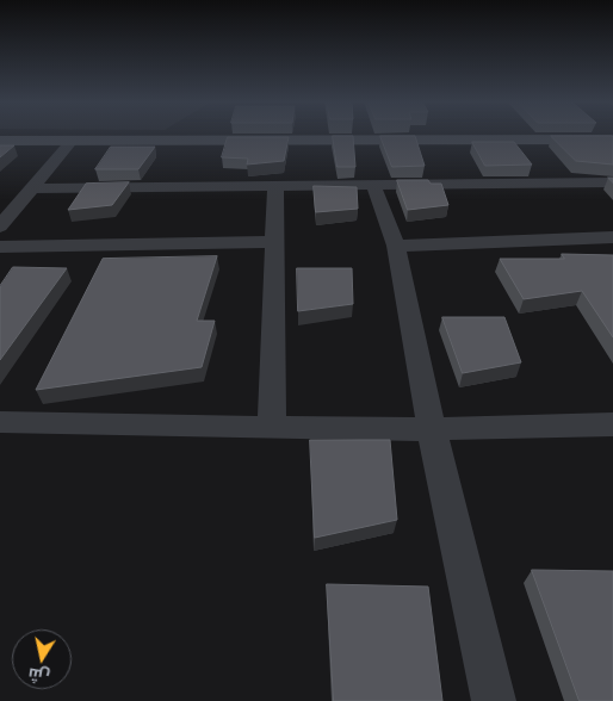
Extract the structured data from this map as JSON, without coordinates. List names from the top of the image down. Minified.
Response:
{"north":"bottom"}
